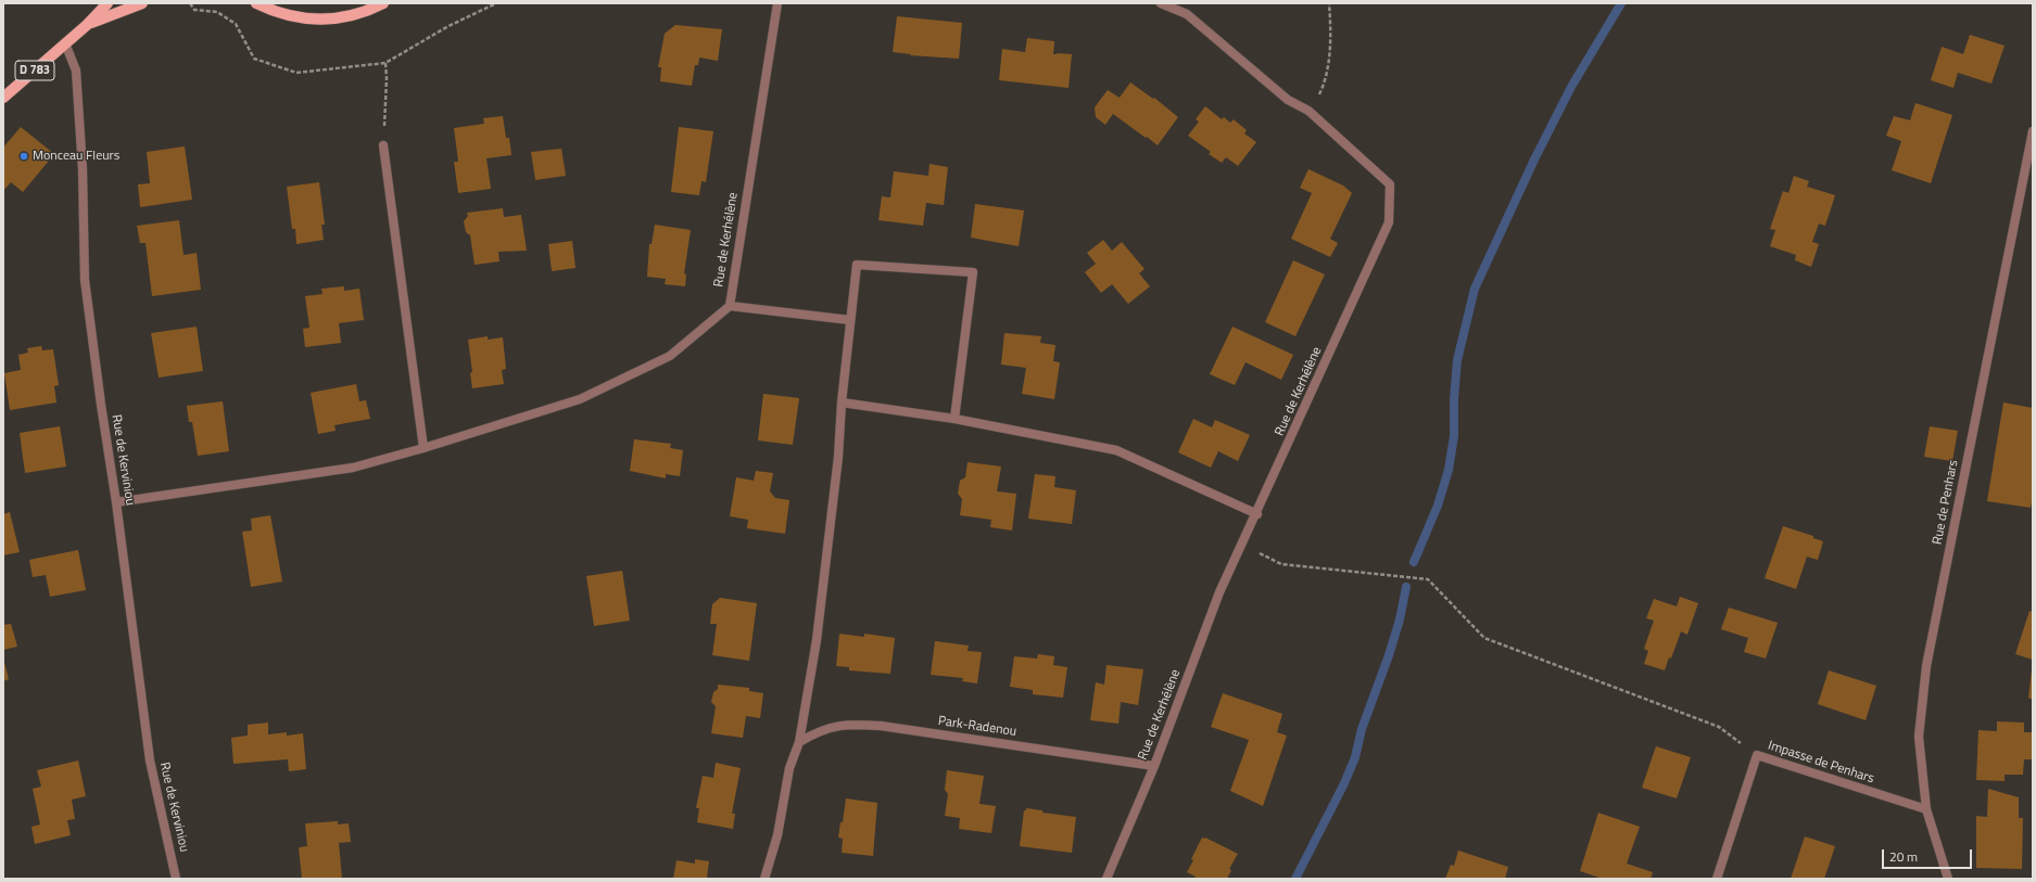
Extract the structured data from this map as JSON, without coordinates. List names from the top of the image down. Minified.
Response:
{"streets":{"main road":["D 783"],"street":["Rue de Kerhélène","Rue de Kerviniou","Rue de Penhars","Park-Radenou","Impasse de Penhars"]},"crossings":[["D 783","Rue de Kerviniou"],["Rue de Kerhélène","Rue de Kerviniou"],["Rue de Kerhélène","Park-Radenou"],["Rue de Penhars","Impasse de Penhars"]],"places":["Monceau Fleurs"],"scale_bar":"20 m"}
